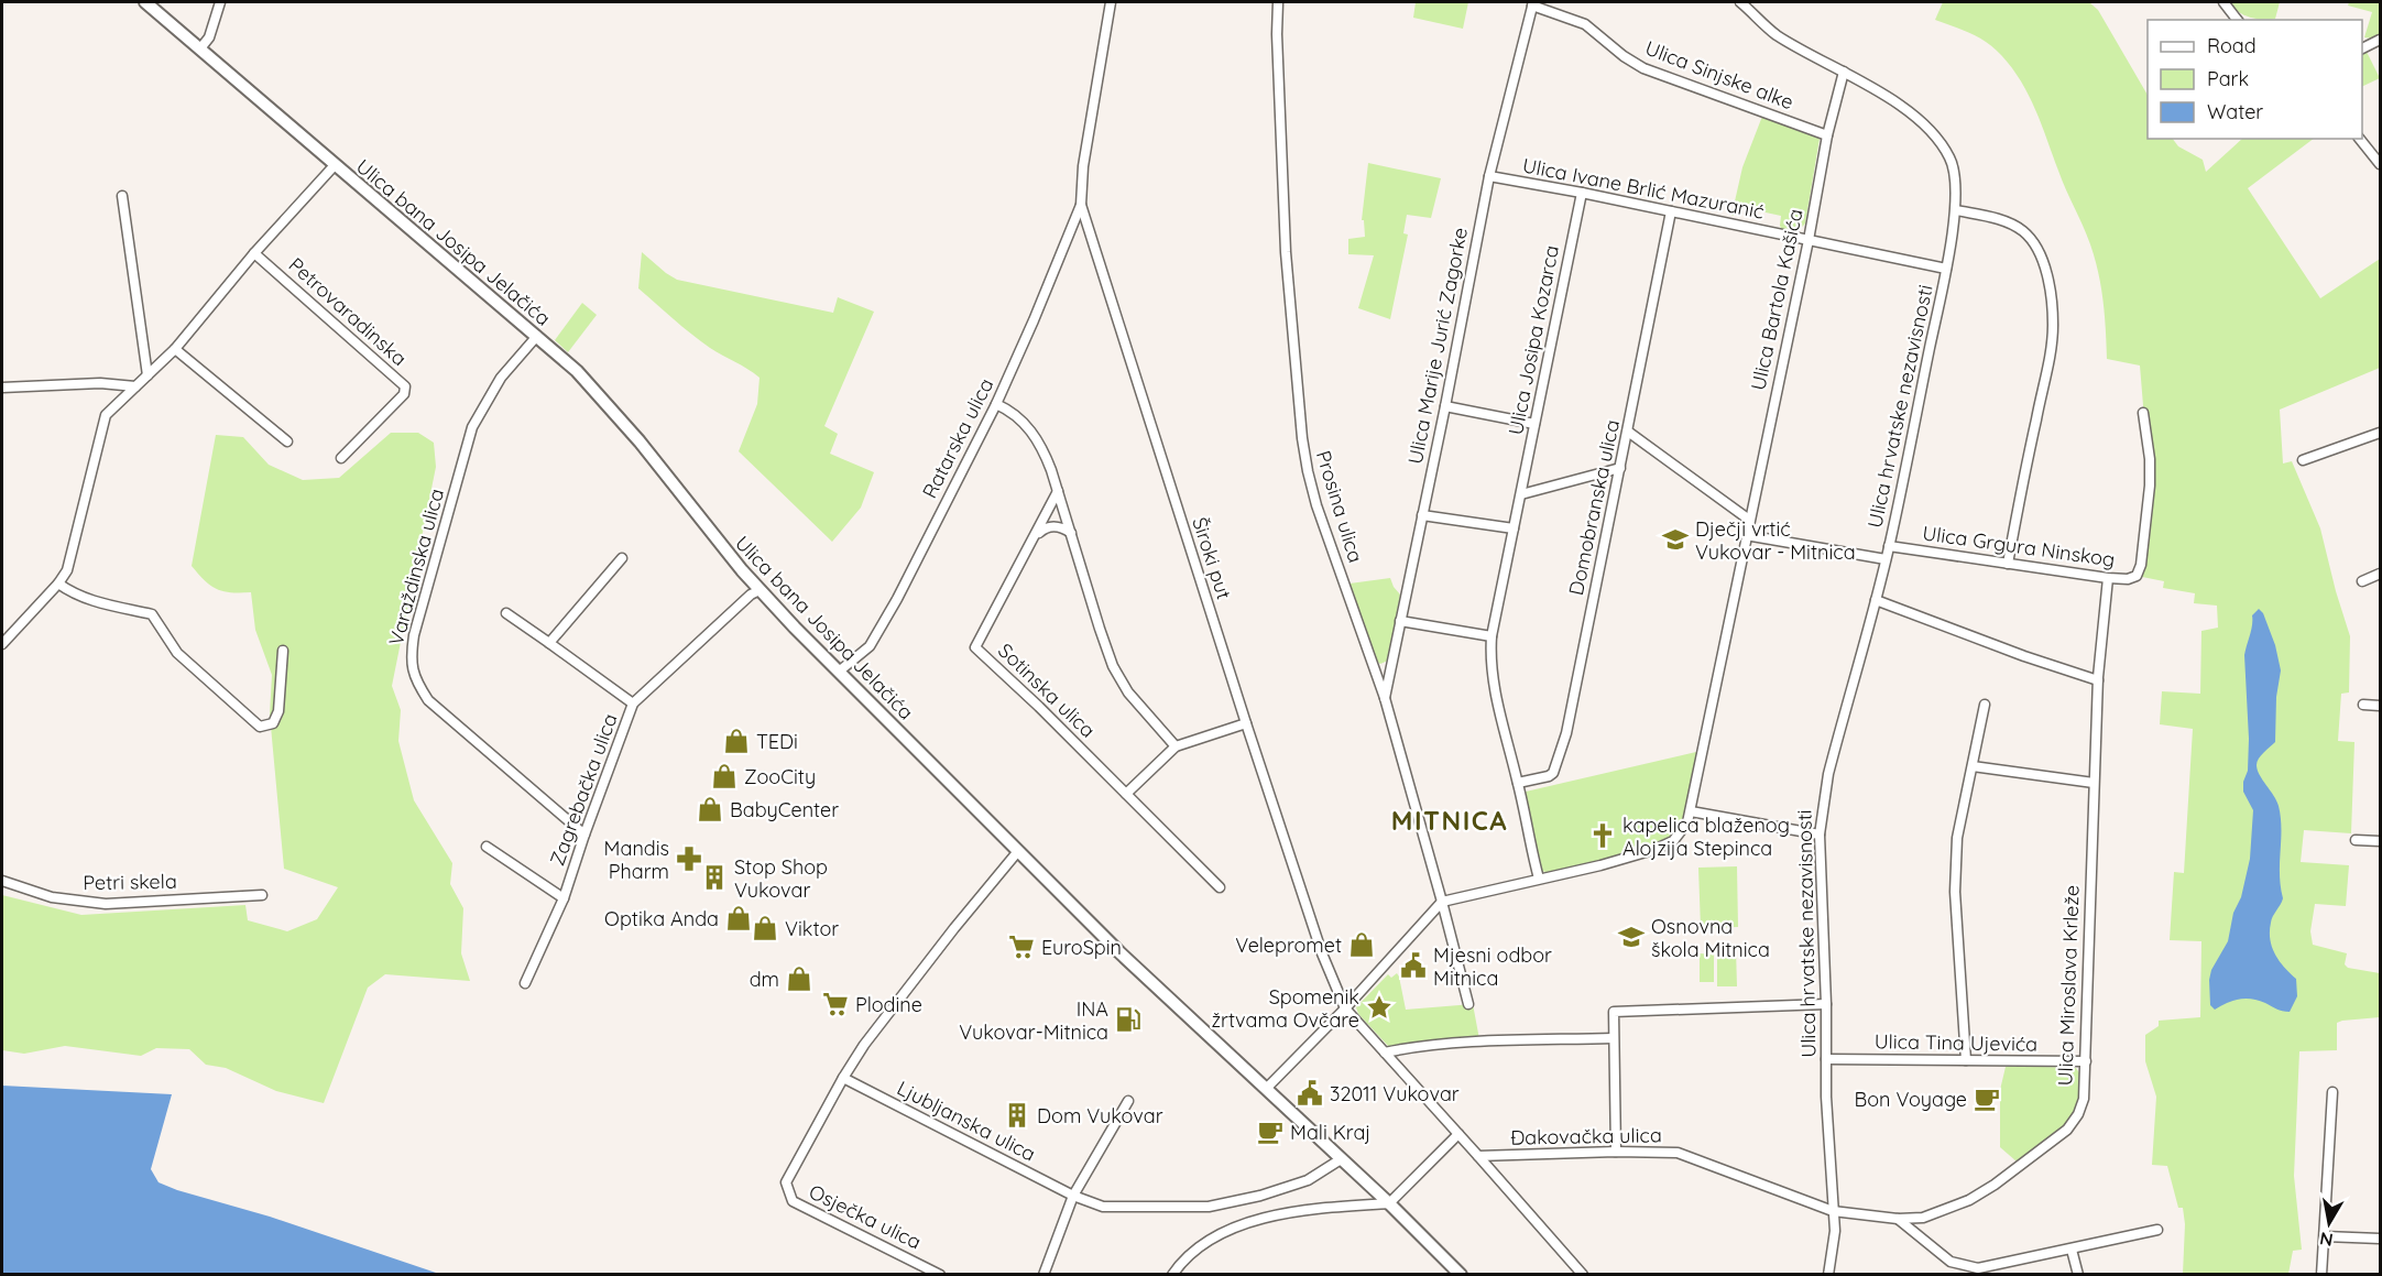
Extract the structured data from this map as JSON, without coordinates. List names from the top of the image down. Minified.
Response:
{"streets":{"main road":["Ulica bana Josipa Jelačića"],"street":["Ulica Sinjske alke","Ulica Ivane Brlić Mazuranić","Ulica Bartola Kašića","Petrovaradinska","Ulica Josipa Kozarca","Ulica Marije Jurić Zagorke","Ulica hrvatske nezavisnosti","Ratarska ulica","Prosina ulica","Domobranska ulica","Ulica Grgura Ninskog","Široki put","Varaždinska ulica","Sotinska ulica","Zagrebačka ulica","Petri skela","Ulica Miroslava Krleže","Ulica Tina Ujevića","Ljubljanska ulica","Đakovačka ulica","Osječka ulica"]},"crossings":[["Ulica Sinjske alke","Ulica Bartola Kašića"],["Ulica Sinjske alke","Ulica Marije Jurić Zagorke"],["Ulica Ivane Brlić Mazuranić","Ulica Bartola Kašića"],["Ulica Ivane Brlić Mazuranić","Ulica Josipa Kozarca"],["Ulica Ivane Brlić Mazuranić","Ulica Marije Jurić Zagorke"],["Ulica Ivane Brlić Mazuranić","Ulica hrvatske nezavisnosti"],["Ulica Ivane Brlić Mazuranić","Domobranska ulica"],["Ulica bana Josipa Jelačića","Ratarska ulica"],["Ulica bana Josipa Jelačića","Varaždinska ulica"],["Ulica bana Josipa Jelačića","Zagrebačka ulica"],["Ulica bana Josipa Jelačića","Ljubljanska ulica"],["Ulica bana Josipa Jelačića","Osječka ulica"],["Ulica Bartola Kašića","Ulica Josipa Kozarca"],["Ulica Bartola Kašića","Ulica hrvatske nezavisnosti"],["Ulica Bartola Kašića","Prosina ulica"],["Ulica Josipa Kozarca","Domobranska ulica"],["Ulica Marije Jurić Zagorke","Prosina ulica"],["Ulica hrvatske nezavisnosti","Ulica Grgura Ninskog"],["Ulica hrvatske nezavisnosti","Ulica Miroslava Krleže"],["Ulica hrvatske nezavisnosti","Ulica Tina Ujevića"],["Ulica hrvatske nezavisnosti","Đakovačka ulica"],["Ratarska ulica","Široki put"],["Ulica Grgura Ninskog","Ulica Miroslava Krleže"],["Varaždinska ulica","Zagrebačka ulica"],["Ulica Miroslava Krleže","Ulica Tina Ujevića"],["Ulica Miroslava Krleže","Đakovačka ulica"],["Ljubljanska ulica","Osječka ulica"]],"districts":["MITNICA"],"places":{"school or university":["Dječji vrtić Vukovar - Mitnica","Osnovna škola Mitnica"],"shop":["TEDi","ZooCity","BabyCenter","Optika Anda","Viktor","Velepromet","dm"],"church":["kapelica blaženog Alojzija Stepinca"],"pharmacy":["Mandis Pharm"],"building":["Stop Shop Vukovar","Dom Vukovar"],"supermarket":["EuroSpin","Plodine"],"public building":["Mjesni odbor Mitnica","32011 Vukovar"],"place":["Spomenik žrtvama Ovčare"],"fuel station":["INA Vukovar-Mitnica"],"cafe":["Bon Voyage","Mali Kraj"]},"legend":["Road","Park","Water"],"north":"bottom"}
